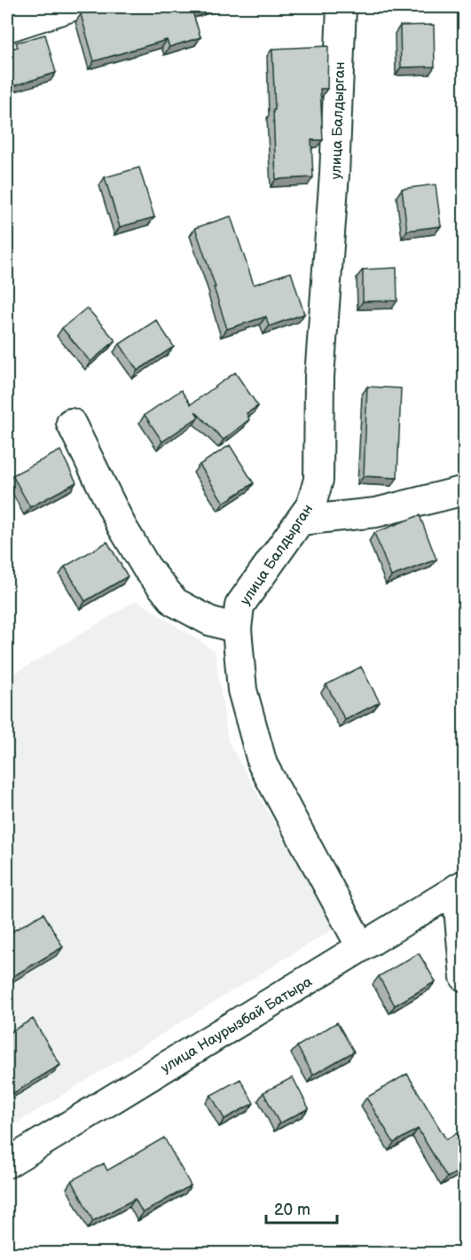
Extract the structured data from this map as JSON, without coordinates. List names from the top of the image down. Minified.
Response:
{"streets":{"street":["улица Балдырган","улица Наурызбай Батыра"]},"crossings":[["улица Балдырган","улица Наурызбай Батыра"]],"scale_bar":"20 m"}
